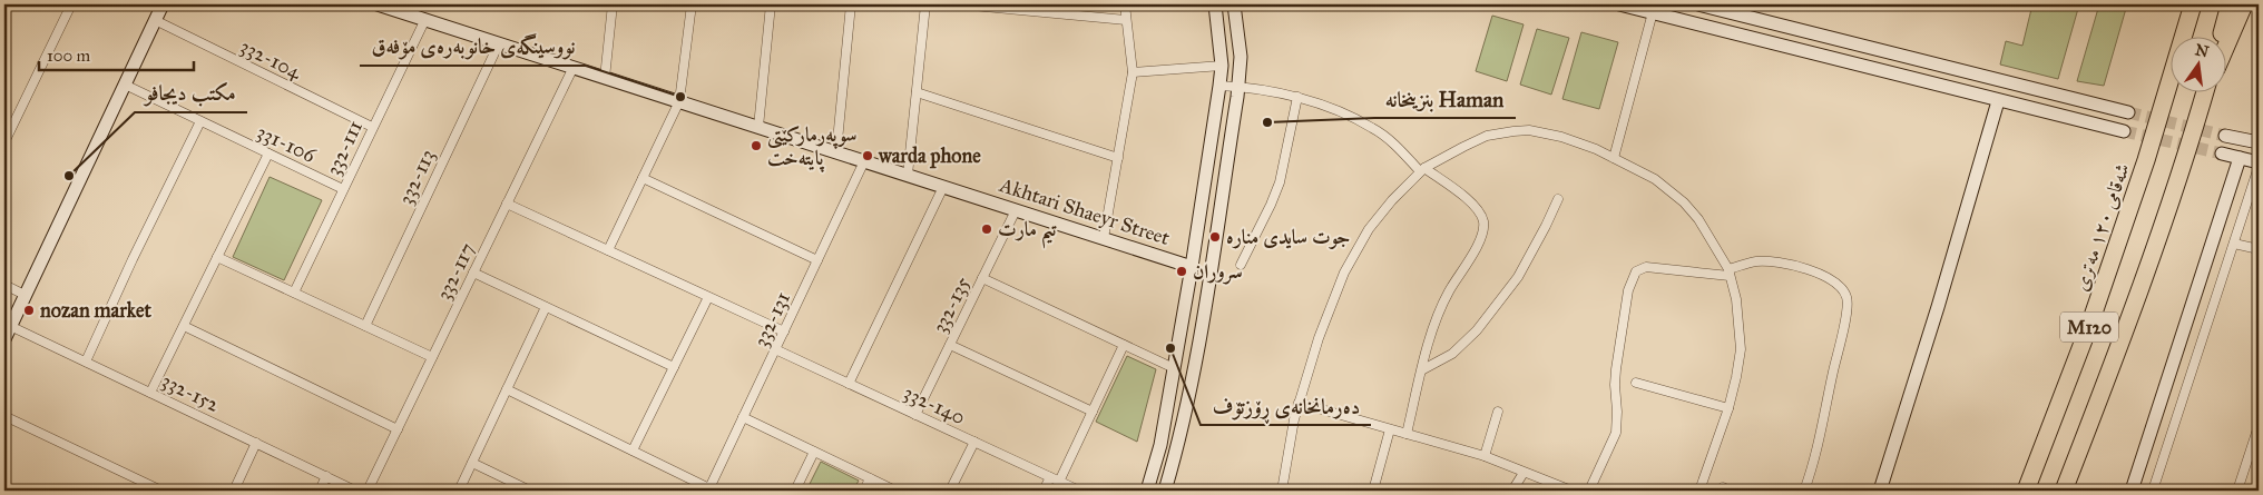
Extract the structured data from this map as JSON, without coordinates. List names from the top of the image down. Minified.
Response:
{"streets":{"highway":["شەقامی ١٢٠ مەتری","M120"],"street":["332-104","331-106","332-111","332-113","Akhtari Shaeyr Street","332-117","332-135","332-131","332-152","332-140"]},"crossings":[["332-104","332-111"],["331-106","332-111"],["332-111","Akhtari Shaeyr Street"],["332-113","Akhtari Shaeyr Street"],["Akhtari Shaeyr Street","332-117"],["Akhtari Shaeyr Street","332-135"],["Akhtari Shaeyr Street","332-131"],["332-135","332-140"],["332-131","332-140"]],"places":["نووسینگەی خانوبەرەی مۆفەق","بنزینخانە Haman","سوپەرمارکێتی پایتەخت","warda phone","مكتب ديجافو","تيم مارت","جوت سايدى مناره","سروران","nozan market","دەرمانخانەی ڕۆزتۆف"],"scale_bar":"100 m","north":"top"}
